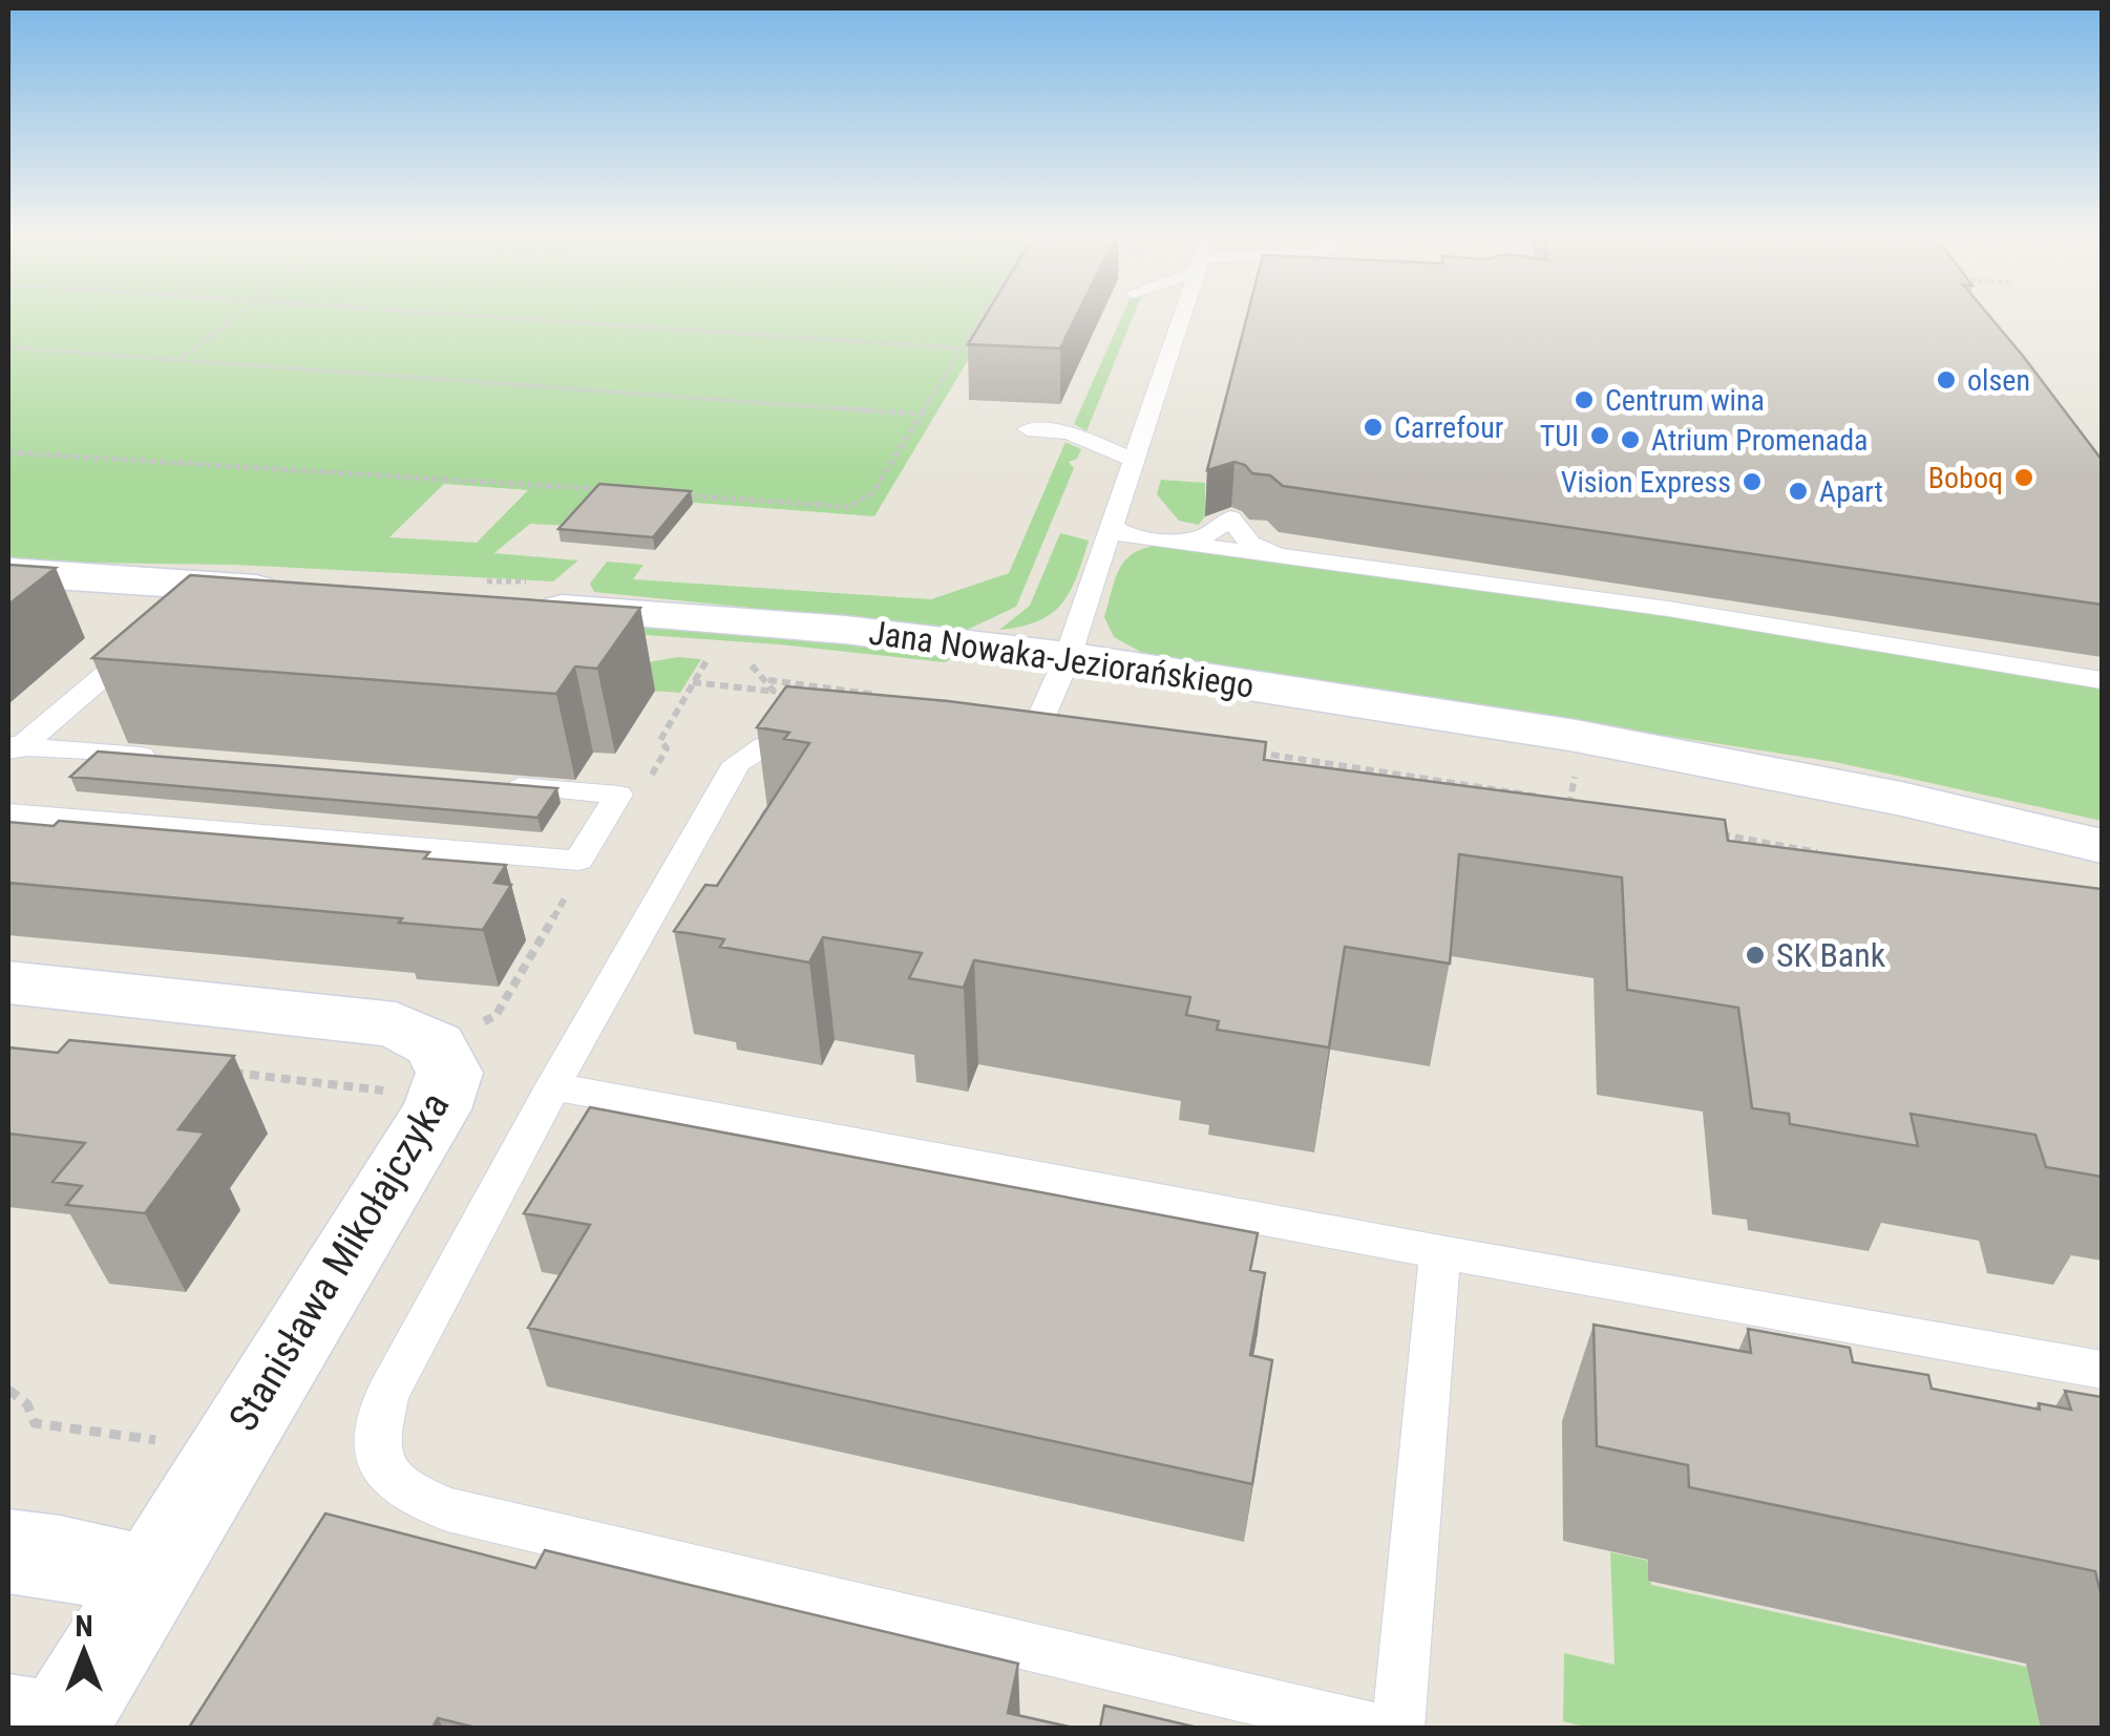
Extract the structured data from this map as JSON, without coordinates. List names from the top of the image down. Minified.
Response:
{"streets":{"street":["Jana Nowaka-Jeziorańskiego","Stanisława Mikołajczyka"]},"places":["olsen","Centrum wina","Carrefour","TUI","Atrium Promenada","Boboq","Vision Express","Apart","SK Bank"],"north":"top"}
